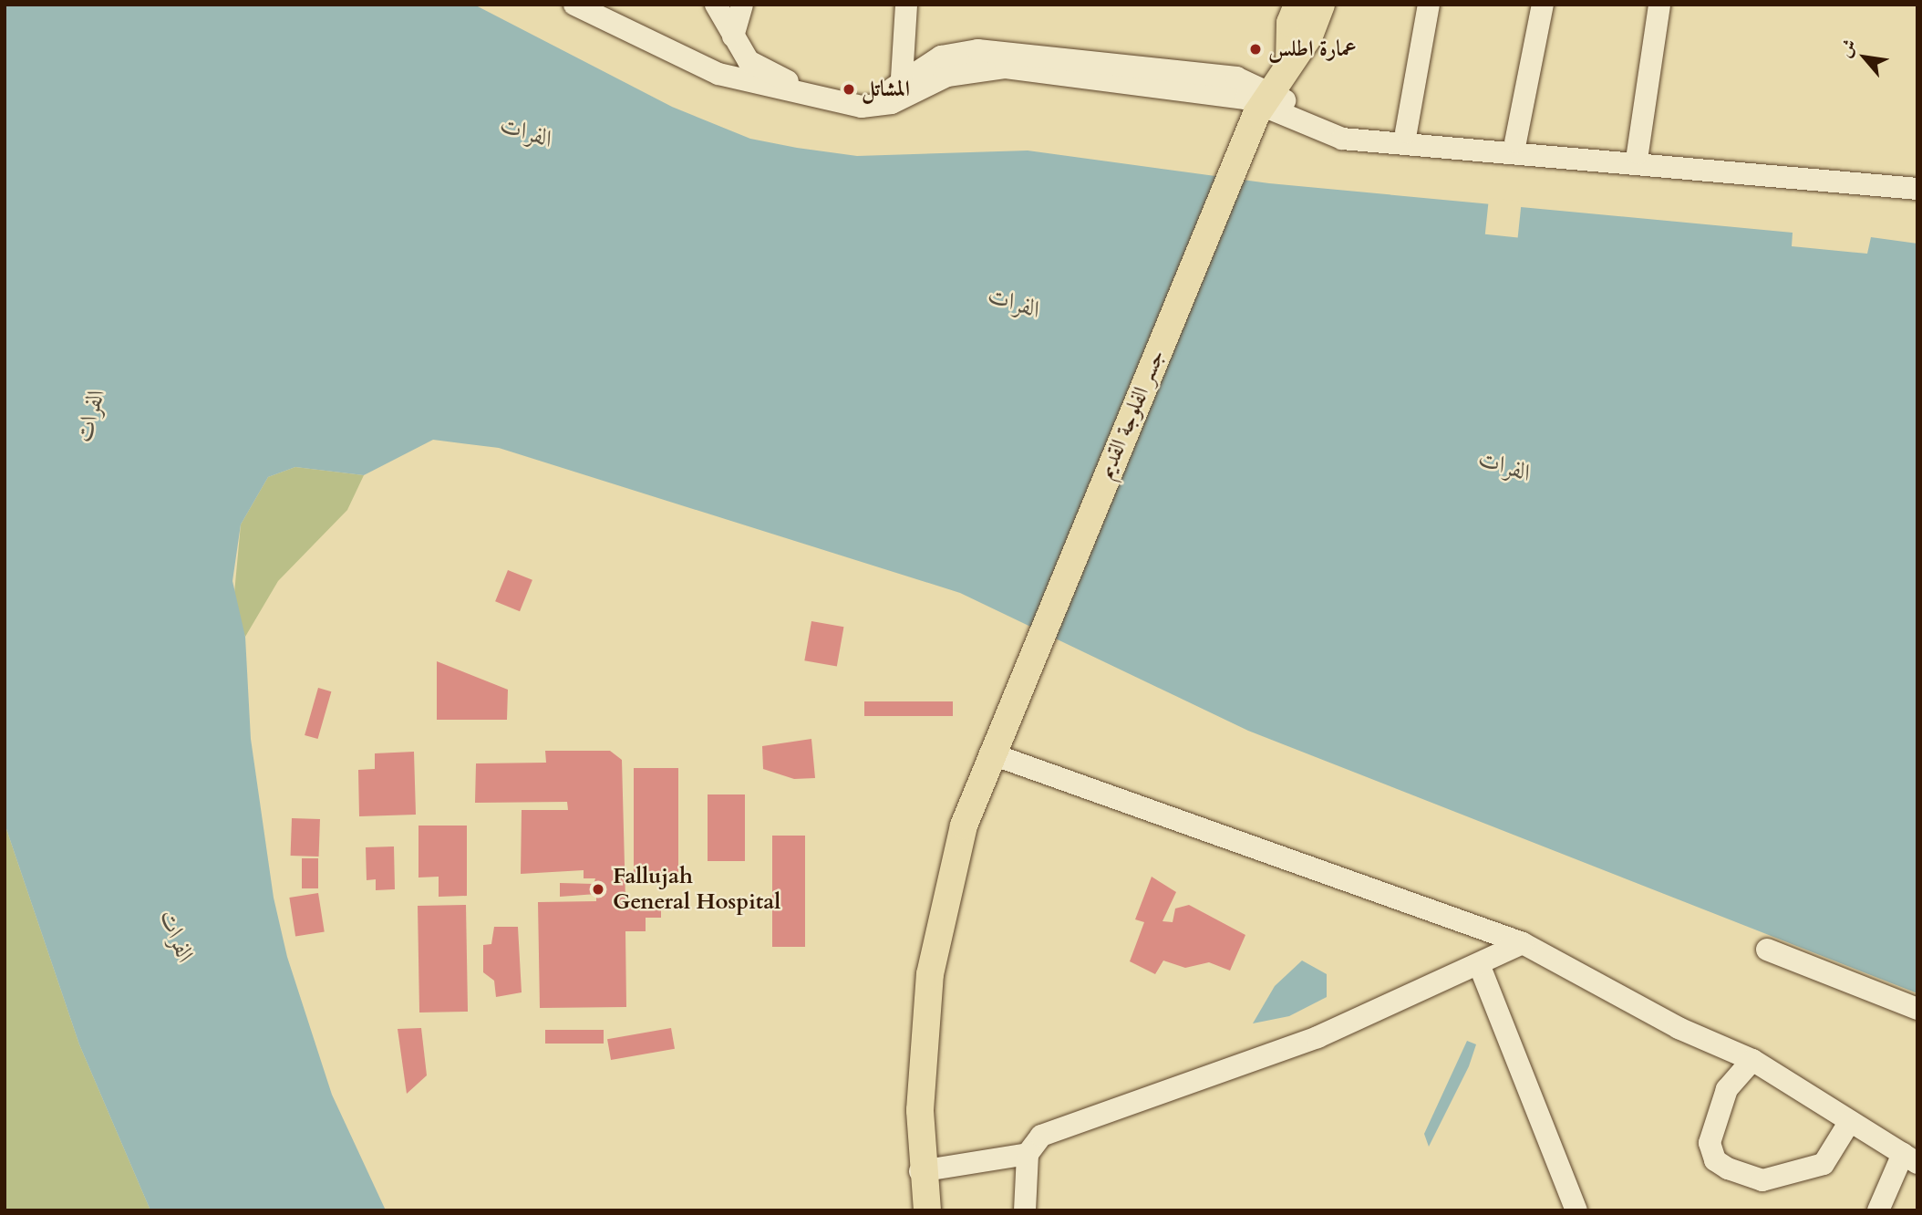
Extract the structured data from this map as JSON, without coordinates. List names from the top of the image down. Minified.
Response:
{"streets":{"main road":["جسر الفلوجة القديم"]},"water":["الفرات"],"places":["عمارة اطلس","المشاتل","Fallujah General Hospital"],"north":"top left"}
